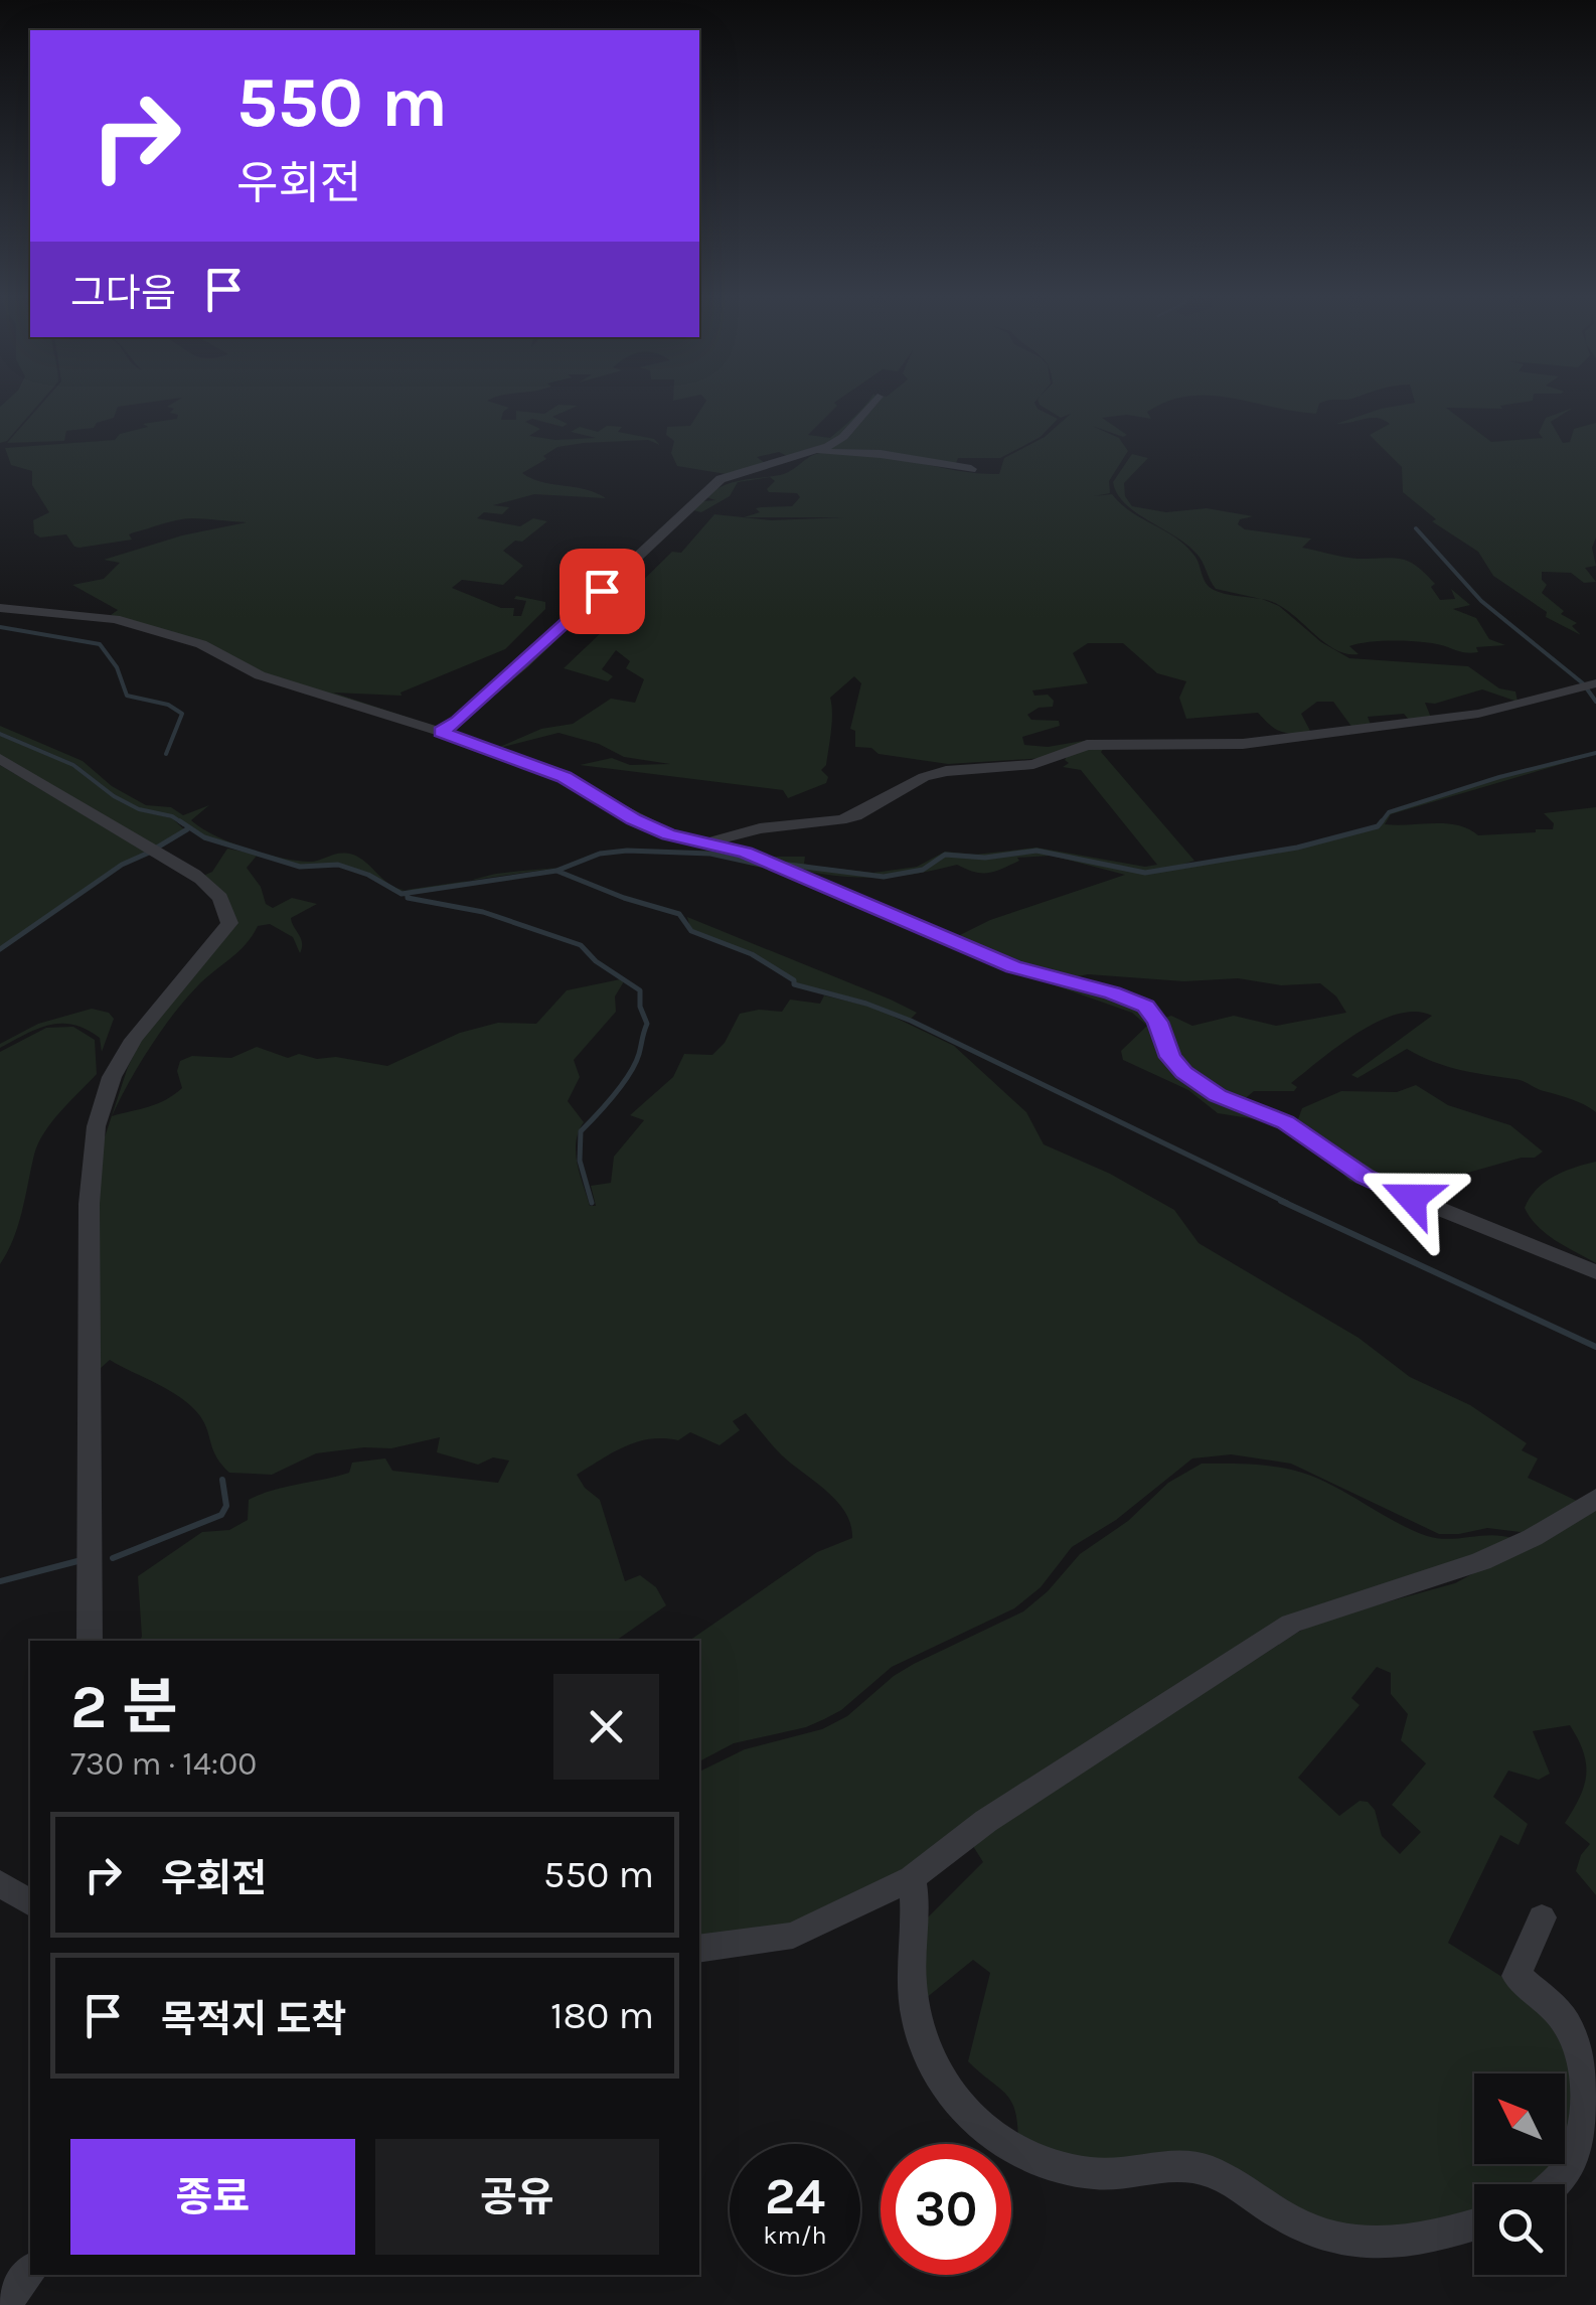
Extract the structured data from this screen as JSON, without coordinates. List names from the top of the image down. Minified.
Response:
{"north":"top left","page":{"turn":["550 m","우회전"],"then":"그다음","heading":["2 분","730 m · 14:00"],"list":[{"name":"우회전","value":"550 m"},{"name":"목적지 도착","value":"180 m"}],"buttons":["종료","공유"],"speed":"24 km/h","limit":"30"}}
